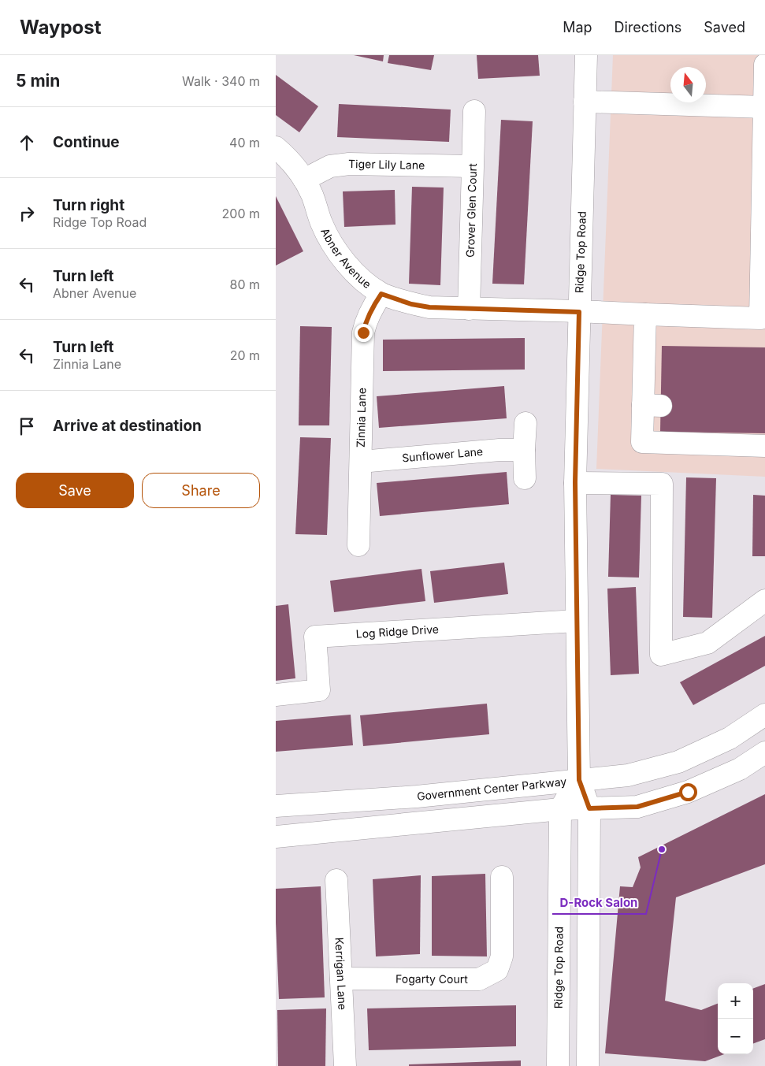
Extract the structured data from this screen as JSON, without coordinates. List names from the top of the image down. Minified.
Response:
{"streets":{"street":["Tiger Lily Lane","Grover Glen Court","Ridge Top Road","Abner Avenue","Zinnia Lane","Sunflower Lane","Log Ridge Drive","Government Center Parkway","Kerrigan Lane","Fogarty Court"]},"crossings":[["Tiger Lily Lane","Grover Glen Court"],["Tiger Lily Lane","Abner Avenue"],["Grover Glen Court","Abner Avenue"],["Ridge Top Road","Abner Avenue"],["Ridge Top Road","Log Ridge Drive"],["Ridge Top Road","Government Center Parkway"],["Abner Avenue","Zinnia Lane"],["Zinnia Lane","Sunflower Lane"],["Kerrigan Lane","Fogarty Court"]],"places":["D-Rock Salon"],"north":"top","page":{"header":"Waypost","nav":["Map","Directions","Saved"],"heading":["5 min","Walk · 340 m"],"list":[["Continue","40 m"],["Turn right","Ridge Top Road","200 m"],["Turn left","Abner Avenue","80 m"],["Turn left","Zinnia Lane","20 m"],"Arrive at destination"],"buttons":["Save","Share"],"map_buttons":["+","−"]}}
